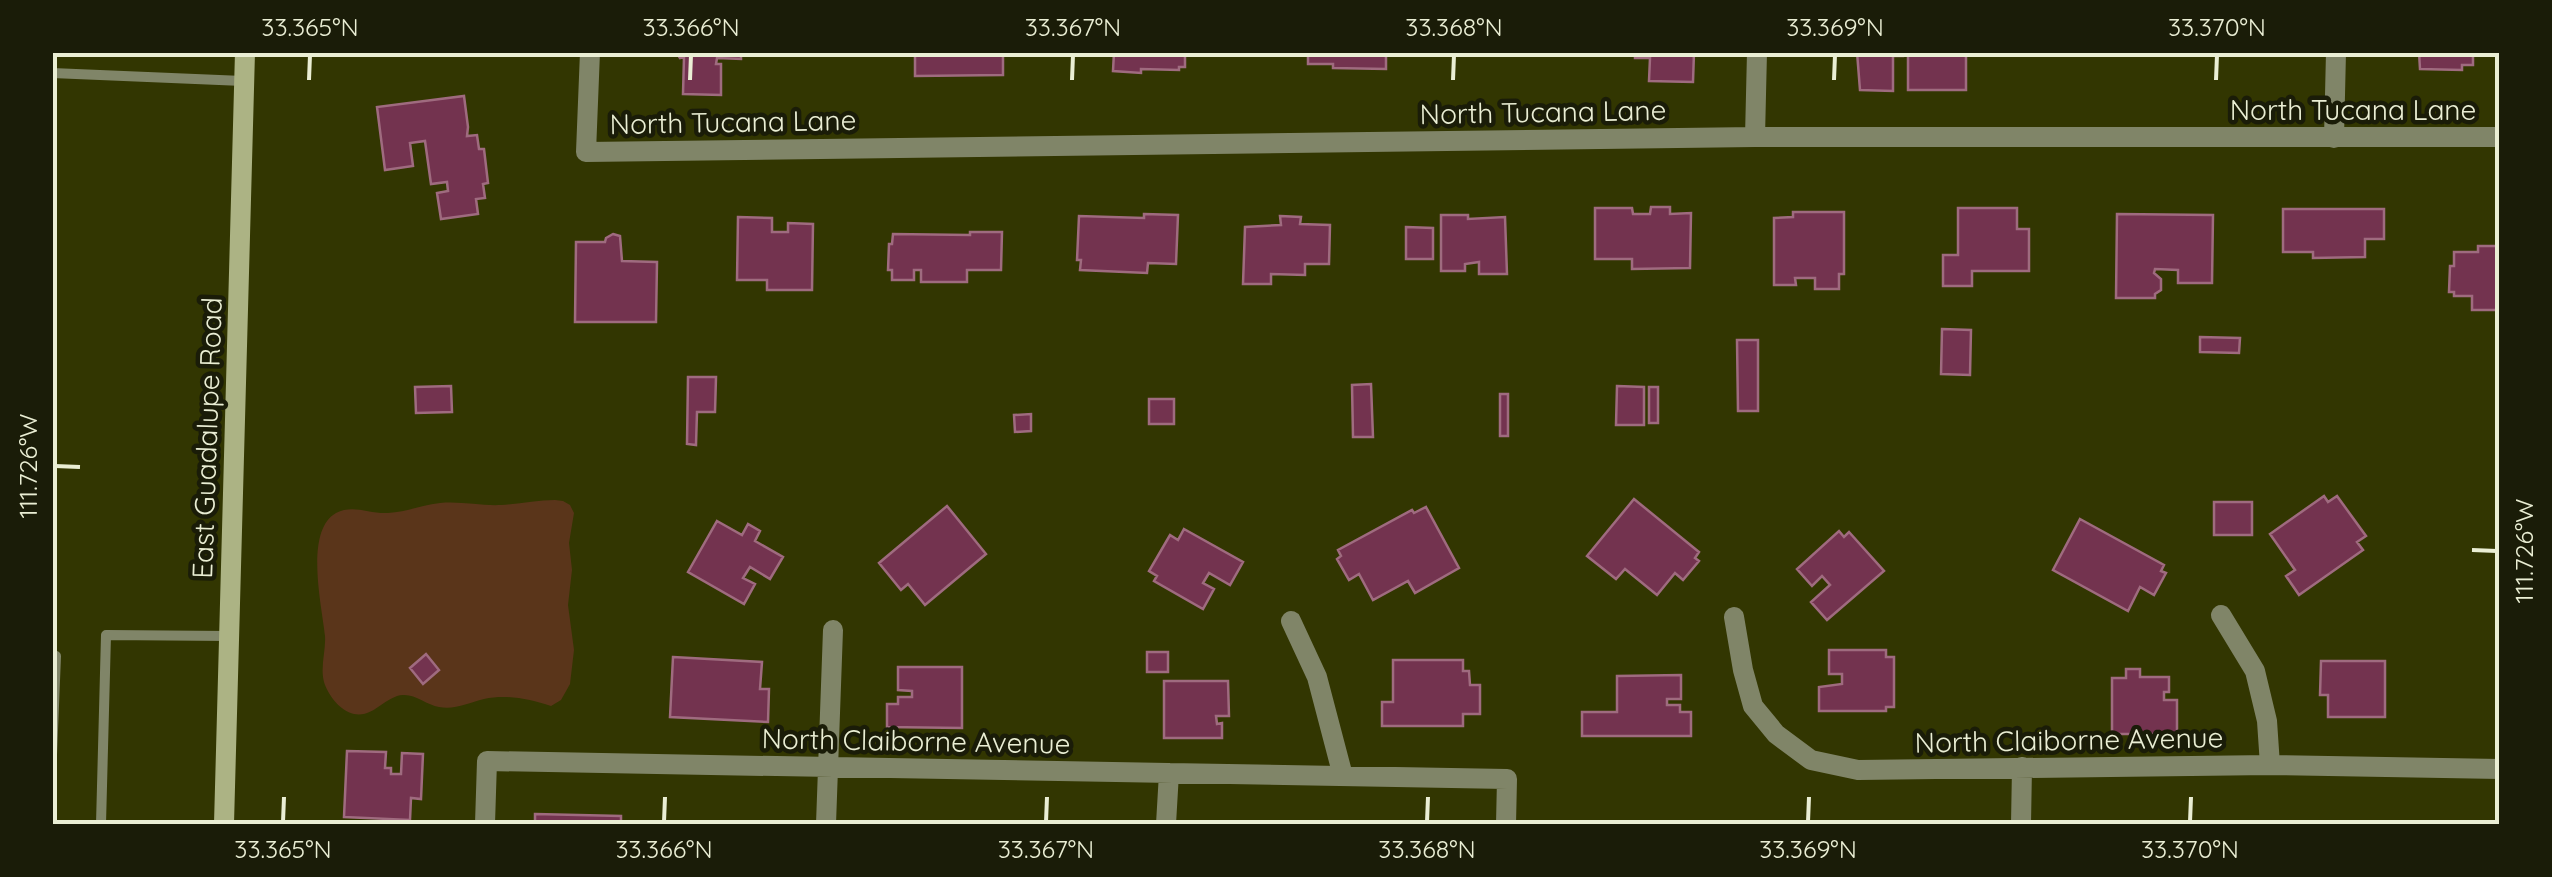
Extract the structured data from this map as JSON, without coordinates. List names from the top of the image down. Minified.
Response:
{"streets":{"main road":["East Guadalupe Road"],"street":["North Tucana Lane","North Claiborne Avenue"]},"coordinates":["33.365°N","33.366°N","33.367°N","33.368°N","33.369°N","33.370°N","111.726°W"]}
